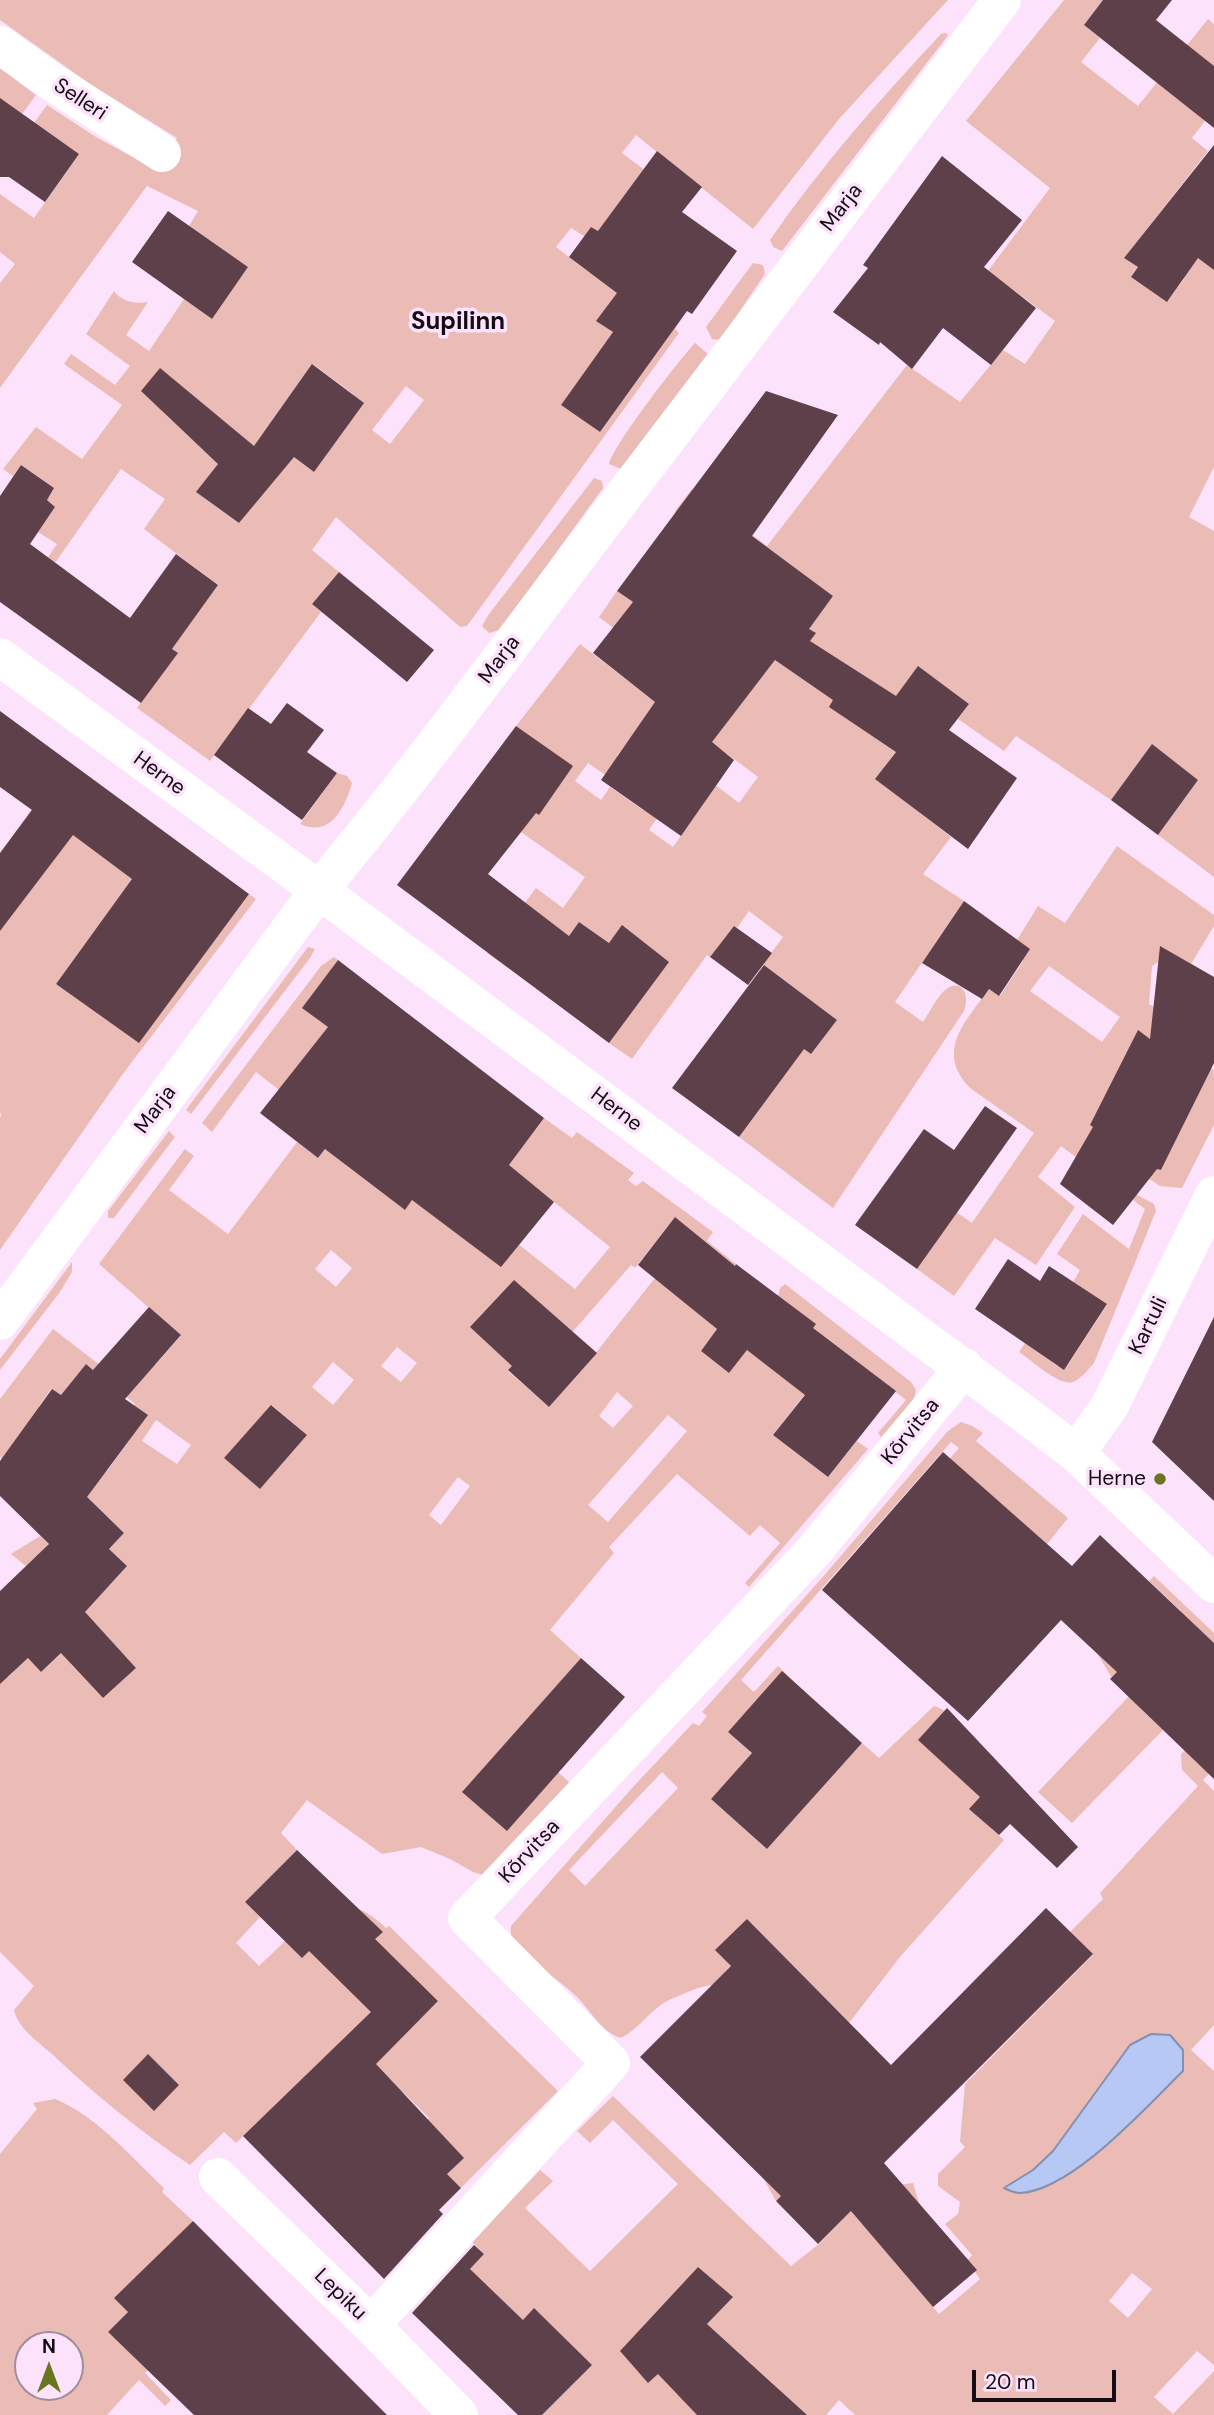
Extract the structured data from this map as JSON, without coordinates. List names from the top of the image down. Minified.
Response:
{"streets":{"street":["Selleri","Marja","Herne","Kartuli","Kõrvitsa","Lepiku"]},"crossings":[["Marja","Herne"],["Herne","Kartuli"],["Herne","Kõrvitsa"],["Kõrvitsa","Lepiku"]],"districts":["Supilinn"],"places":["Herne"],"scale_bar":"20 m","north":"top"}
